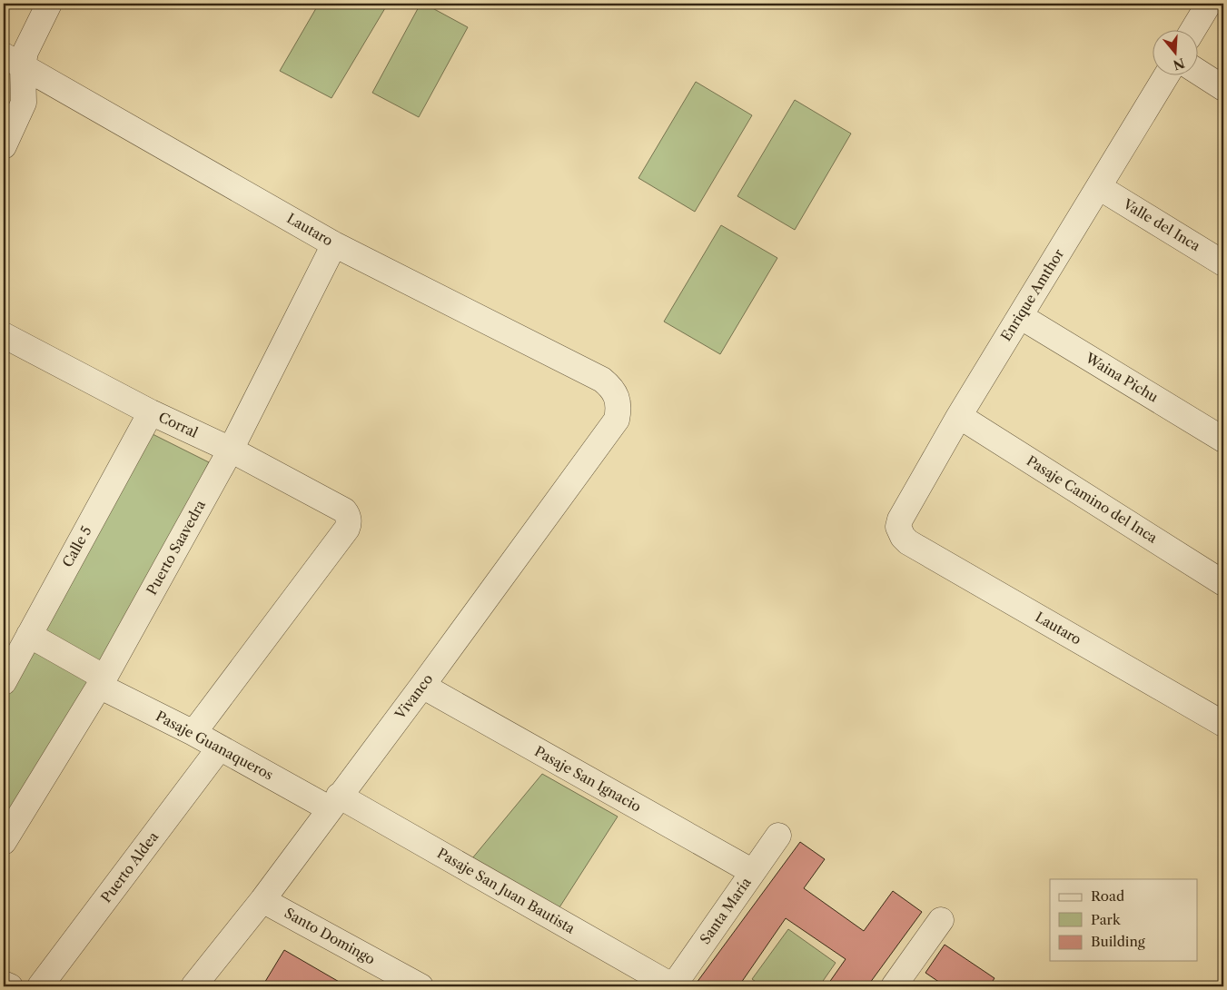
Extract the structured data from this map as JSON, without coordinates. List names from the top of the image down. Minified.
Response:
{"streets":{"street":["Valle del Inca","Lautaro","Enrique Amthor","Waina Pichu","Corral","Pasaje Camino del Inca","Calle 5","Puerto Saavedra","Vivanco","Pasaje Guanaqueros","Pasaje San Ignacio","Puerto Aldea","Pasaje San Juan Bautista","Santa María","Santo Domingo"]},"crossings":[["Valle del Inca","Enrique Amthor"],["Lautaro","Enrique Amthor"],["Lautaro","Puerto Saavedra"],["Lautaro","Vivanco"],["Enrique Amthor","Waina Pichu"],["Enrique Amthor","Pasaje Camino del Inca"],["Corral","Calle 5"],["Corral","Puerto Saavedra"],["Corral","Pasaje Guanaqueros"],["Calle 5","Pasaje Guanaqueros"],["Puerto Saavedra","Pasaje Guanaqueros"],["Vivanco","Pasaje Guanaqueros"],["Vivanco","Pasaje San Ignacio"],["Vivanco","Pasaje San Juan Bautista"],["Vivanco","Santo Domingo"],["Pasaje Guanaqueros","Puerto Aldea"],["Pasaje Guanaqueros","Pasaje San Juan Bautista"],["Pasaje San Ignacio","Santa María"],["Pasaje San Juan Bautista","Santa María"]],"legend":["Road","Park","Building"],"north":"bottom"}
